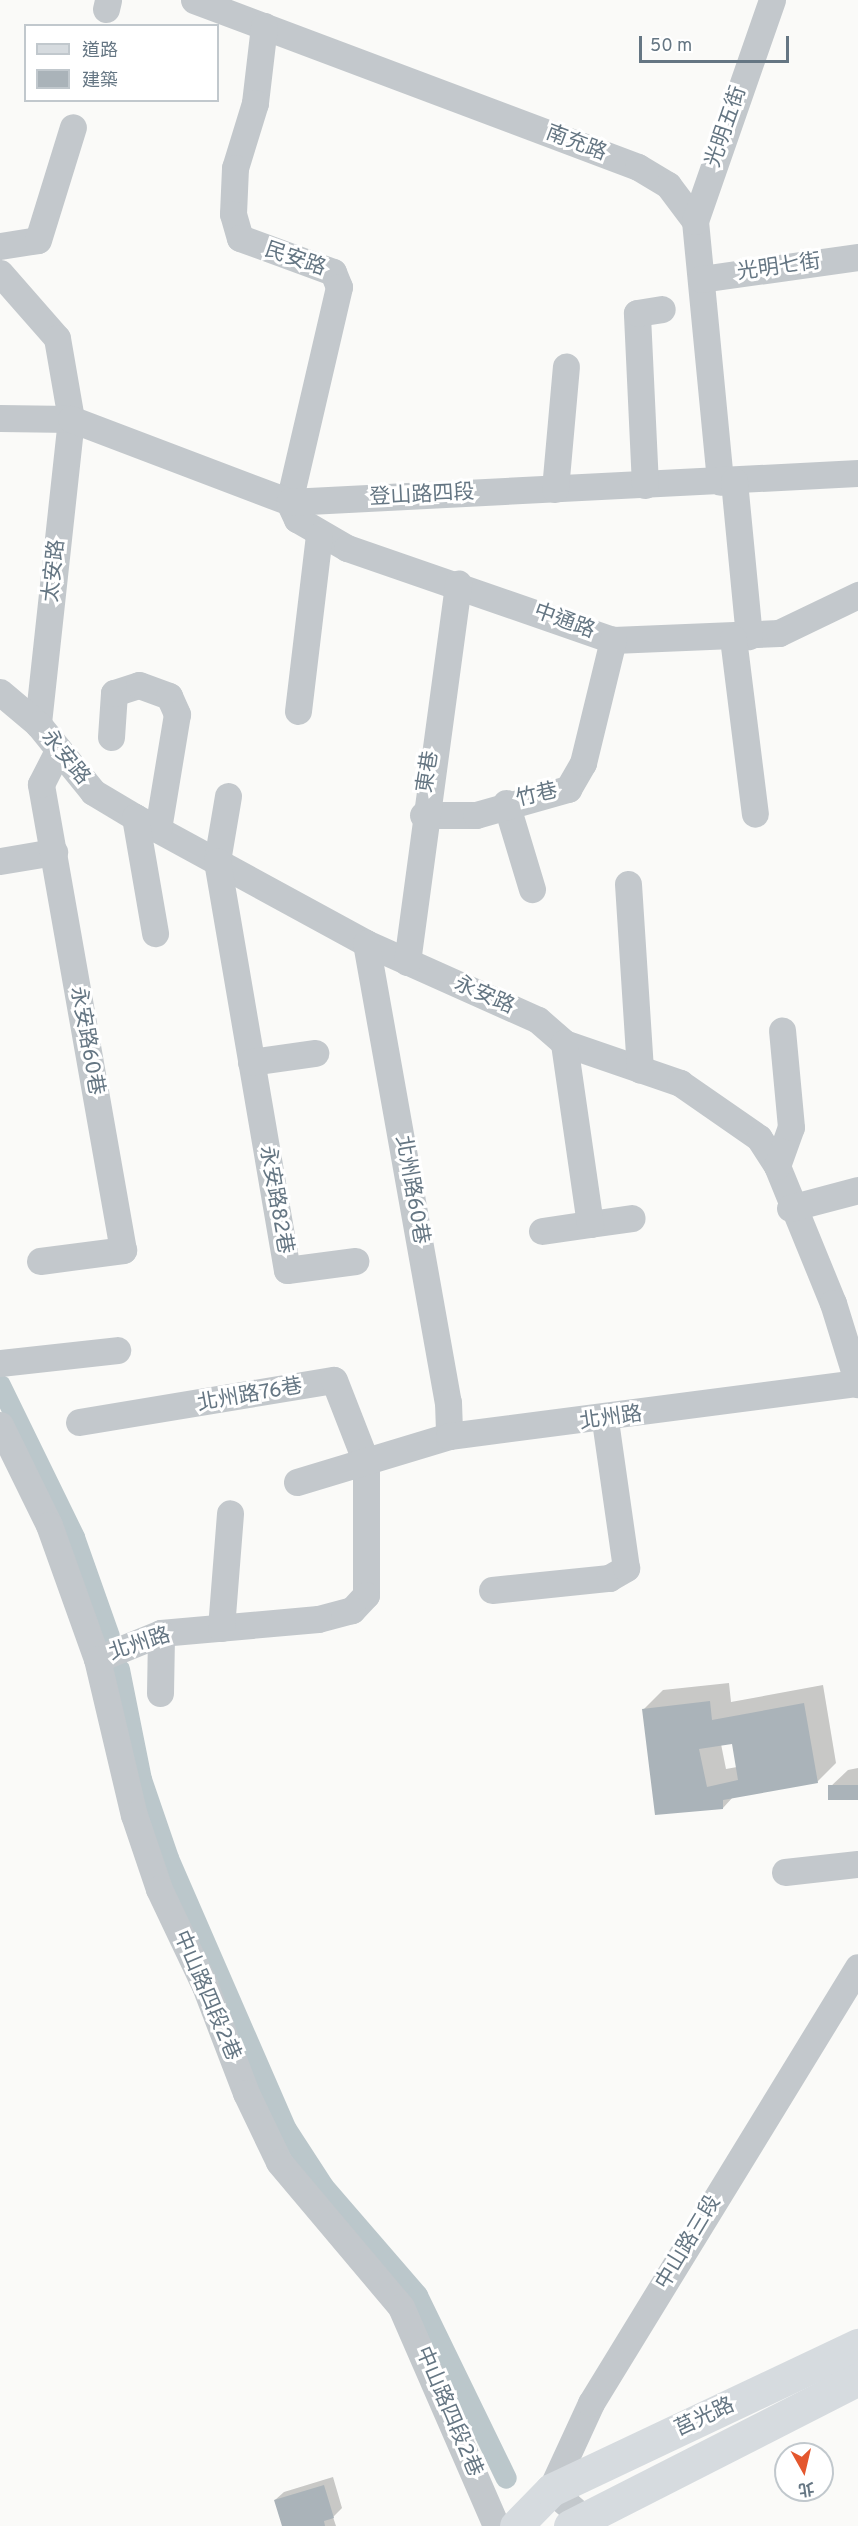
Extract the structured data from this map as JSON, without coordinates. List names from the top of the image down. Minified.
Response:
{"streets":{"main road":["莒光路"],"street":["光明五街","南充路","民安路","光明七街","登山路四段","太安路","中通路","永安路","東巷","竹巷","永安路60巷","北州路60巷","永安路82巷","北州路76巷","北州路","中山路四段2巷","中山路三段"]},"crossings":[["光明五街","南充路"],["南充路","民安路"],["民安路","登山路四段"],["民安路","中通路"],["登山路四段","太安路"],["登山路四段","中通路"],["太安路","永安路"],["中通路","東巷"],["中通路","竹巷"],["永安路","東巷"],["永安路","永安路60巷"],["永安路","北州路60巷"],["永安路","永安路82巷"],["永安路","北州路"],["東巷","竹巷"],["北州路60巷","北州路"],["北州路76巷","北州路"],["北州路","中山路四段2巷"],["中山路三段","莒光路"]],"legend":["道路","建築"],"scale_bar":"50 m","north":"bottom"}
